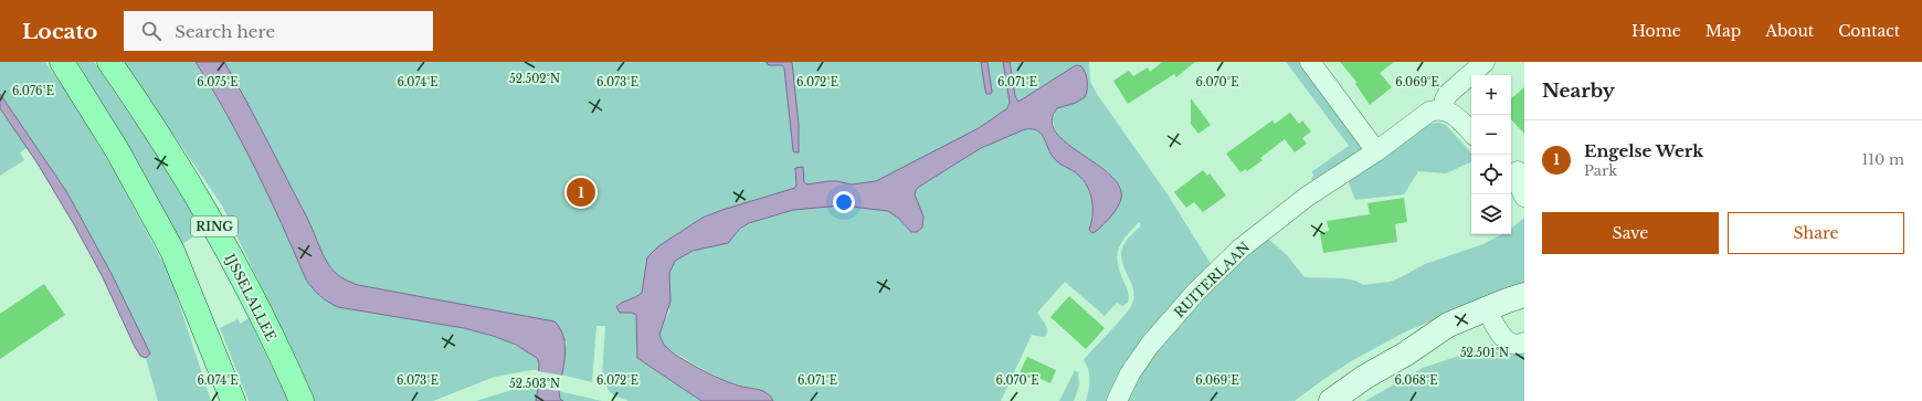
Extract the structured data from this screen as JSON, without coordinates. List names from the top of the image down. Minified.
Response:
{"streets":{"main road":["RING","IJSSELALLEE"],"street":["RUITERLAAN"]},"page":{"header":"Locato","search":"Search here","nav":["Home","Map","About","Contact"],"heading":"Nearby","map_buttons":["+","−"],"list":[{"mark":"1","name":"Engelse Werk","note":"Park","value":"110 m"}],"pins":"1","buttons":["Save","Share"]},"coordinates":["52.502°N","6.075°E","6.074°E","6.073°E","6.072°E","6.071°E","6.070°E","6.069°E","6.076°E","52.501°N","6.068°E","52.503°N"]}
